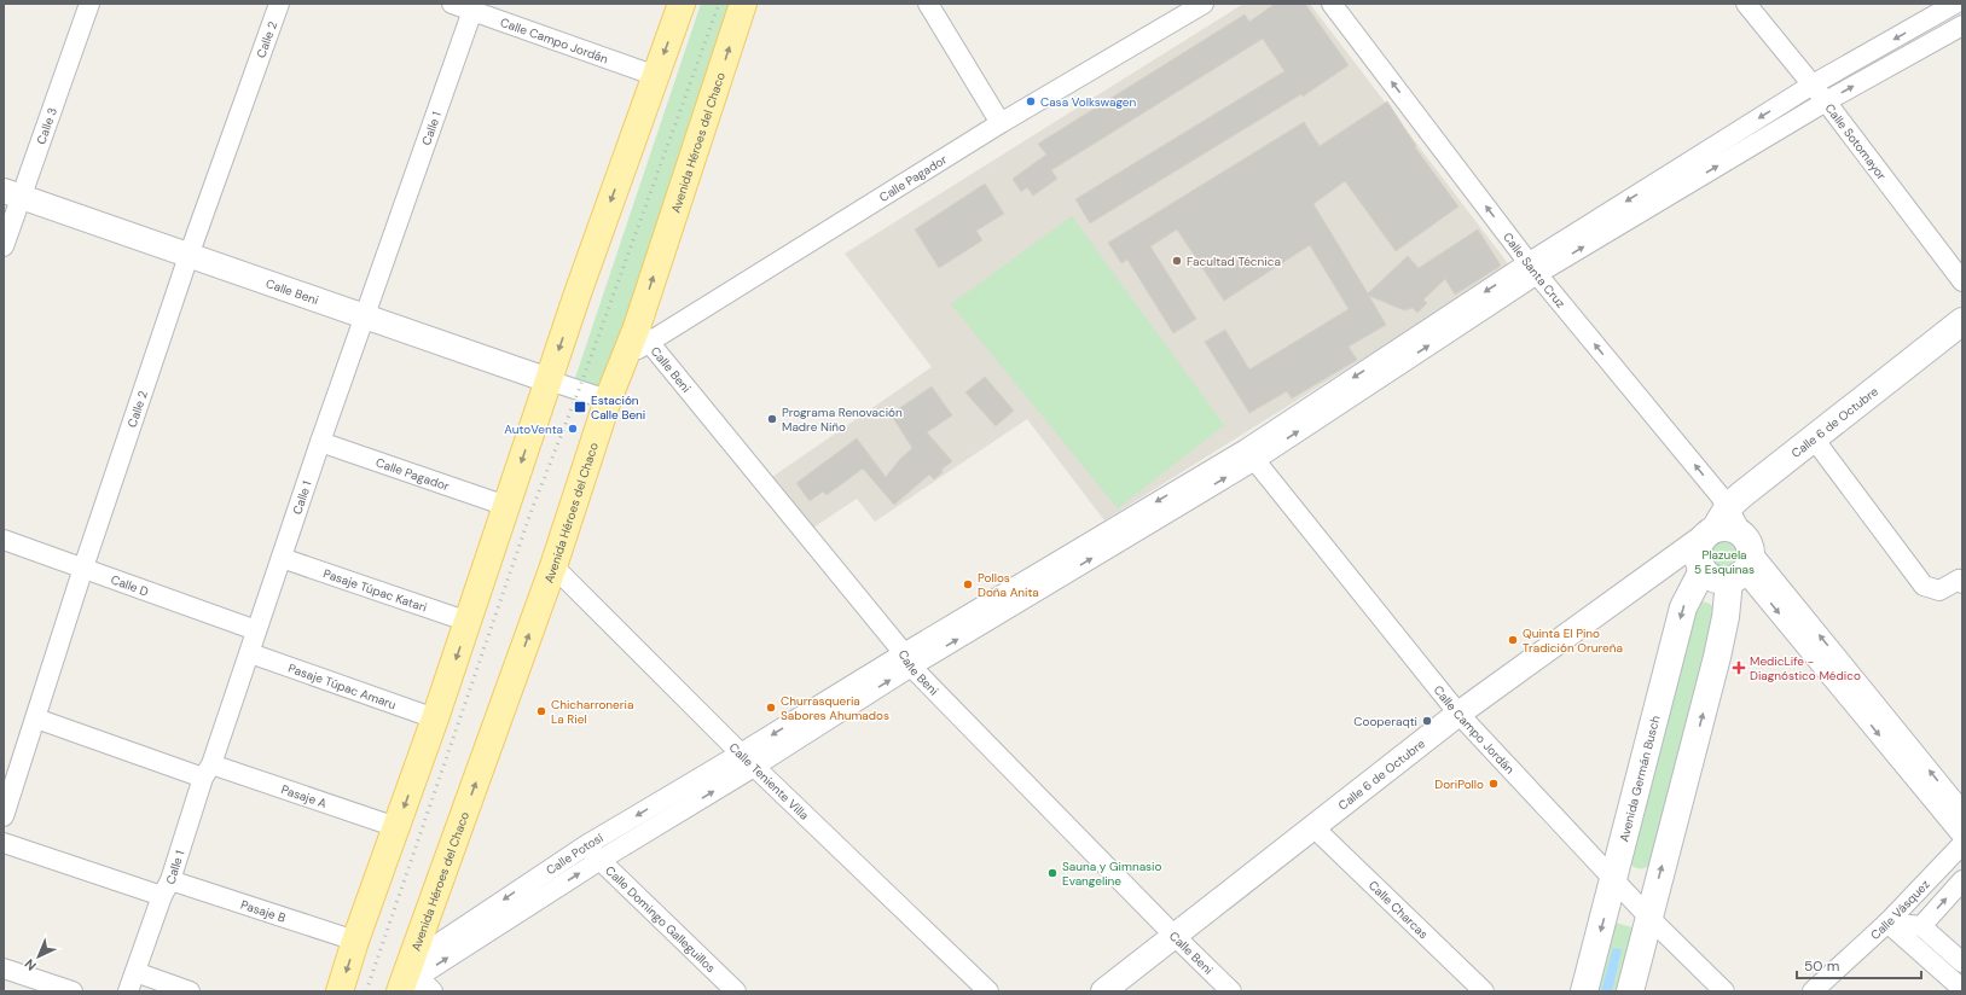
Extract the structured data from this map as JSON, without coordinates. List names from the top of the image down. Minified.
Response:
{"streets":{"main road":["Avenida Héroes del Chaco","Calle 6 de Octubre","Avenida Germán Busch"],"street":["Calle 2","Calle Campo Jordán","Calle 3","Calle 1","Calle Sotomayor","Calle Pagador","Calle Santa Cruz","Calle Beni","Calle D","Pasaje Túpac Katari","Pasaje Túpac Amaru","Calle Teniente Villa","Pasaje A","Calle Potosí","Calle Charcas","Calle Vásquez","Pasaje B","Calle Domingo Galleguillos"]},"crossings":[["Calle 2","Calle Beni"],["Calle 2","Calle D"],["Calle 2","Pasaje A"],["Calle Campo Jordán","Calle 1"],["Calle Campo Jordán","Calle 6 de Octubre"],["Calle Campo Jordán","Avenida Germán Busch"],["Calle 3","Calle Beni"],["Calle 1","Calle Pagador"],["Calle 1","Calle Beni"],["Calle 1","Calle D"],["Calle 1","Pasaje Túpac Katari"],["Calle 1","Pasaje Túpac Amaru"],["Calle 1","Pasaje A"],["Calle 1","Pasaje B"],["Avenida Héroes del Chaco","Calle Pagador"],["Avenida Héroes del Chaco","Calle Beni"],["Avenida Héroes del Chaco","Calle Teniente Villa"],["Avenida Héroes del Chaco","Calle Potosí"],["Calle Pagador","Calle Beni"],["Calle Santa Cruz","Calle 6 de Octubre"],["Calle Santa Cruz","Avenida Germán Busch"],["Calle Beni","Calle 6 de Octubre"],["Calle 6 de Octubre","Avenida Germán Busch"],["Calle 6 de Octubre","Calle Charcas"],["Calle Teniente Villa","Calle Potosí"],["Calle Potosí","Calle Domingo Galleguillos"]],"one_way":["Calle Santa Cruz"],"parks":["Plazuela 5 Esquinas"],"places":{"other":["Casa Volkswagen","Facultad Técnica","Programa Renovación Madre Niño","AutoVenta","Pollos Doña Anita","Quinta El Pino Tradición Orureña","Churrasqueria Sabores Ahumados","Chicharroneria La Riel","Cooperaqti","DoriPollo","Sauna y Gimnasio Evangeline"],"transit":["Estación Calle Beni"],"health":["MedicLife - Diagnóstico Médico"]},"scale_bar":"50 m","north":"bottom left"}
